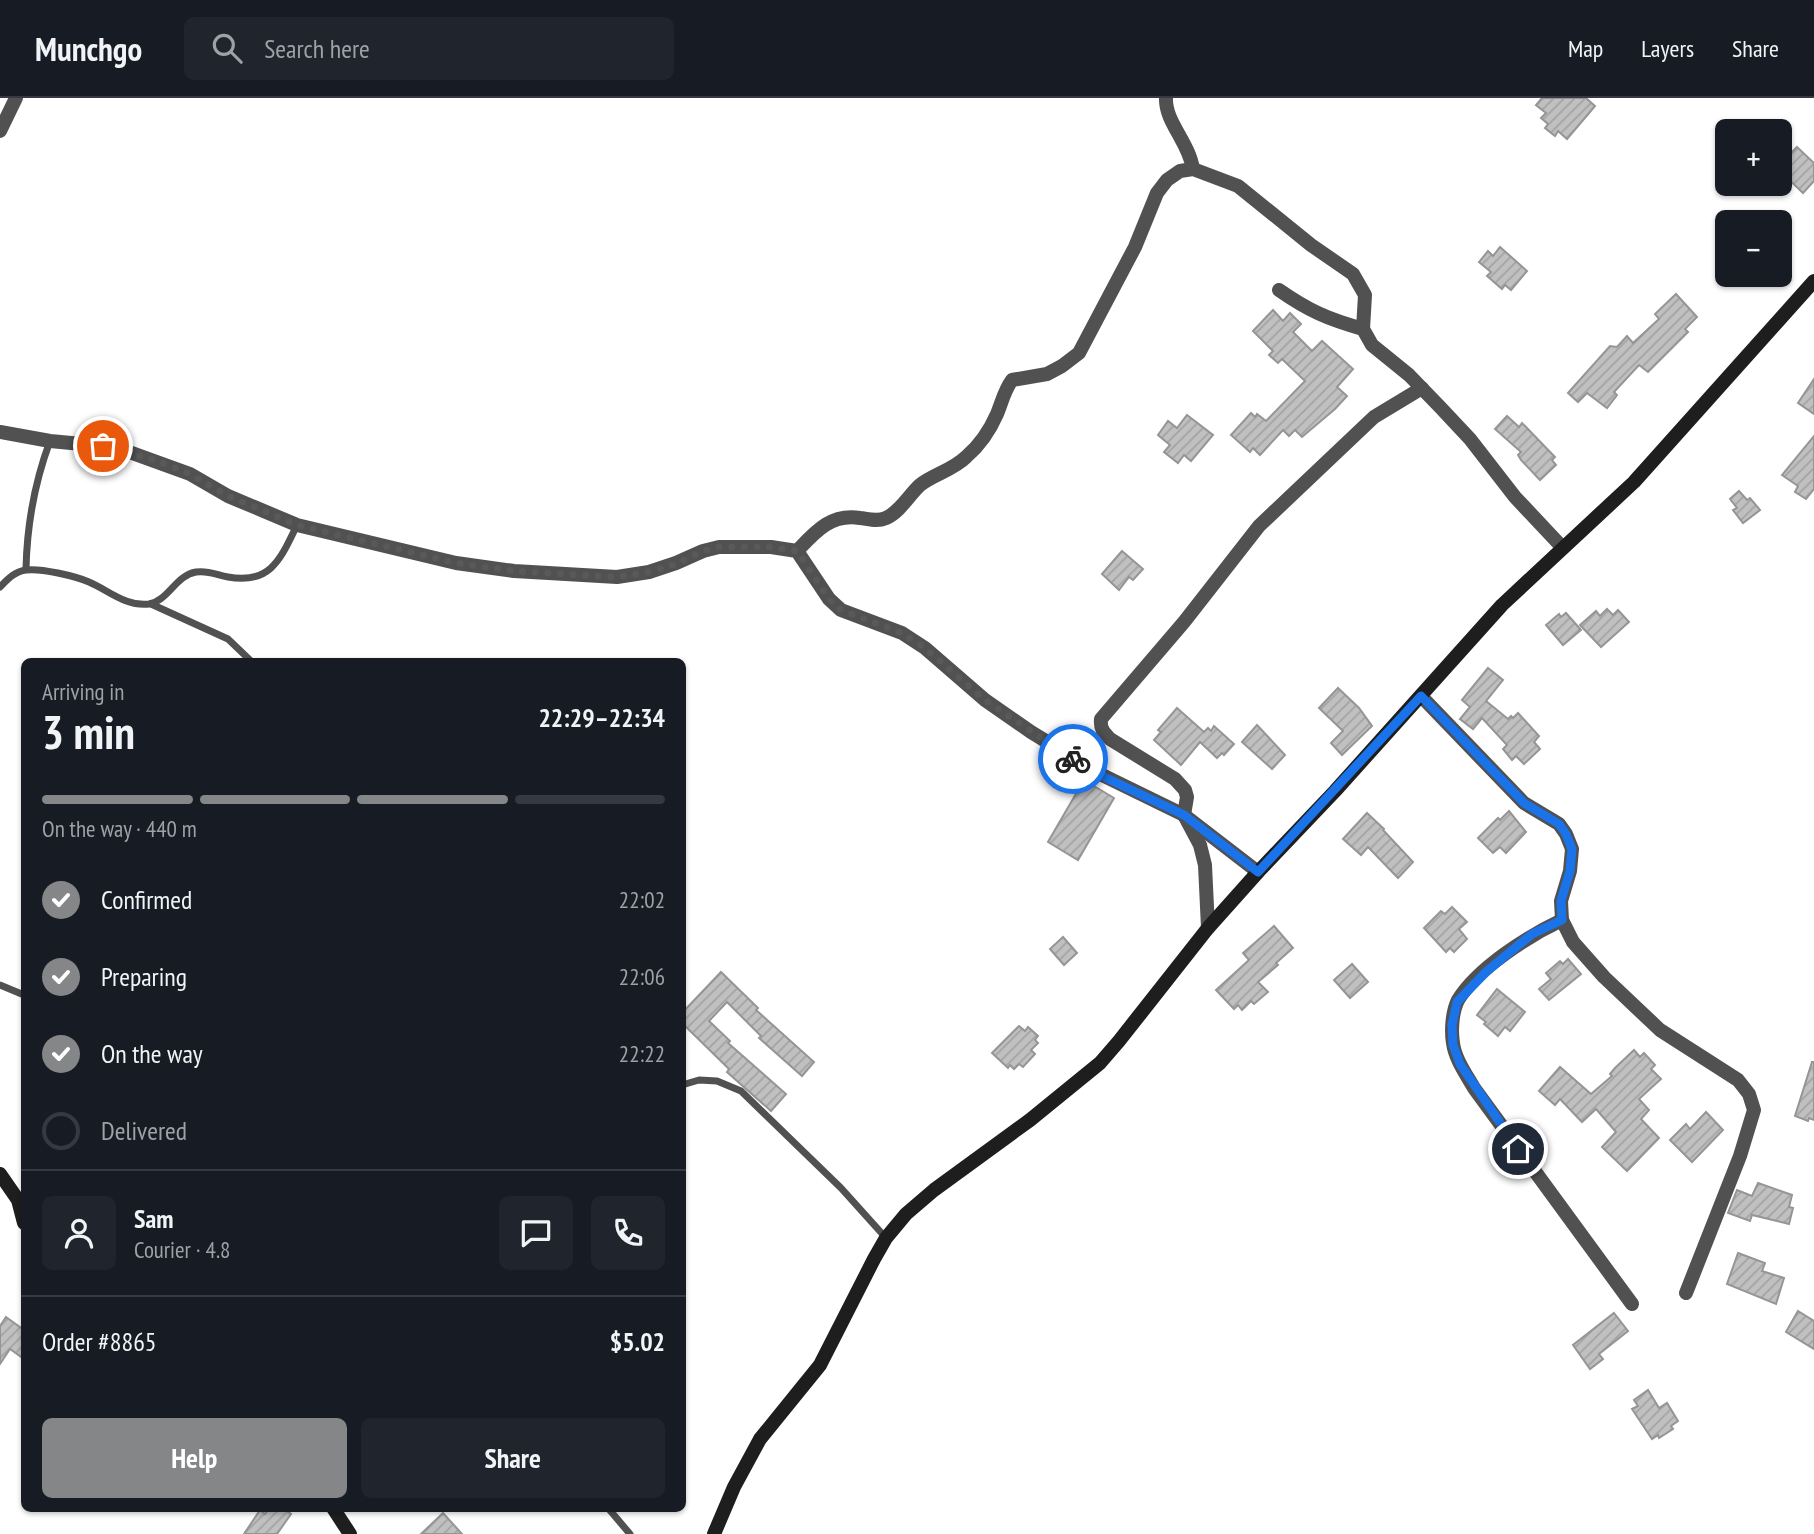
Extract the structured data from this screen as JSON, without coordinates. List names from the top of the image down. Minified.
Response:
{"page":{"header":"Munchgo","search":"Search here","nav":["Map","Layers","Share"],"map_buttons":["+","−"],"heading":["3 min","Arriving in","22:29–22:34"],"panel":["Sam","Courier · 4.8","Order #8865","$5.02"],"bar":"On the way · 440 m","list":[["Confirmed","22:02"],["Preparing","22:06"],["On the way","22:22"],"Delivered"],"buttons":["Help","Share"]}}
